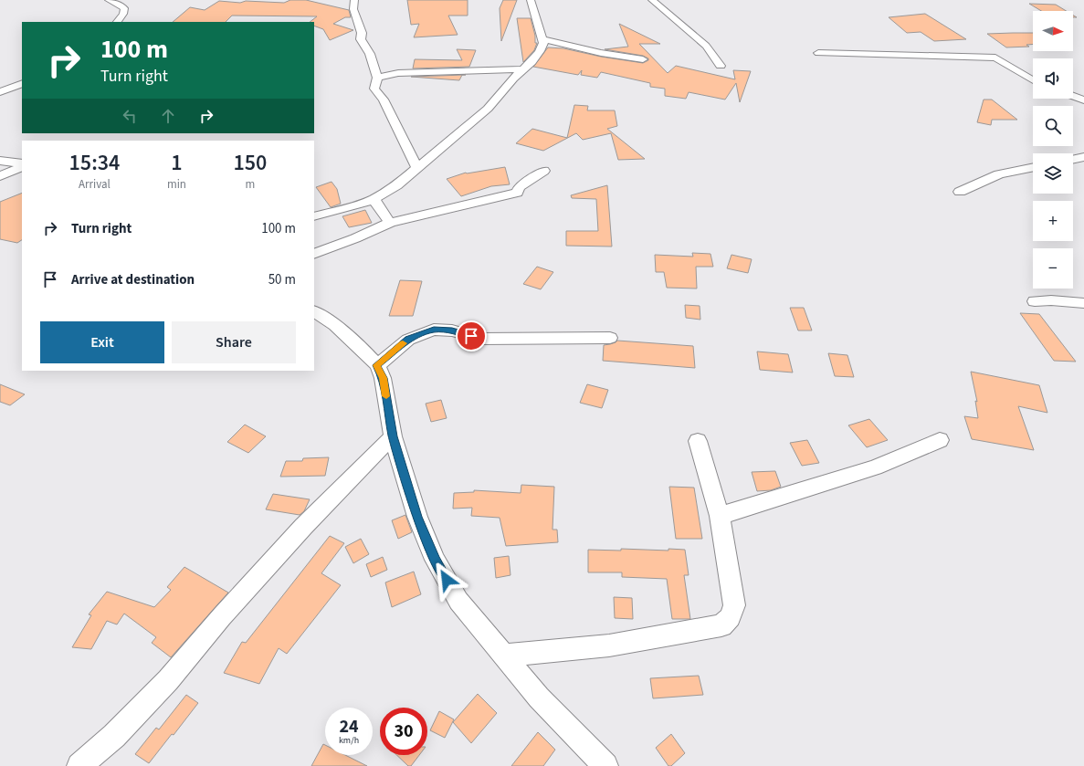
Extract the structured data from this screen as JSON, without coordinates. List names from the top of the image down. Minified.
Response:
{"north":"right","page":{"map_buttons":["+","−"],"turn":["100 m","Turn right"],"eta":["15:34","Arrival","1","min","150","m"],"list":[{"name":"Turn right","value":"100 m"},{"name":"Arrive at destination","value":"50 m"}],"buttons":["Exit","Share"],"speed":"24 km/h","limit":"30"}}
